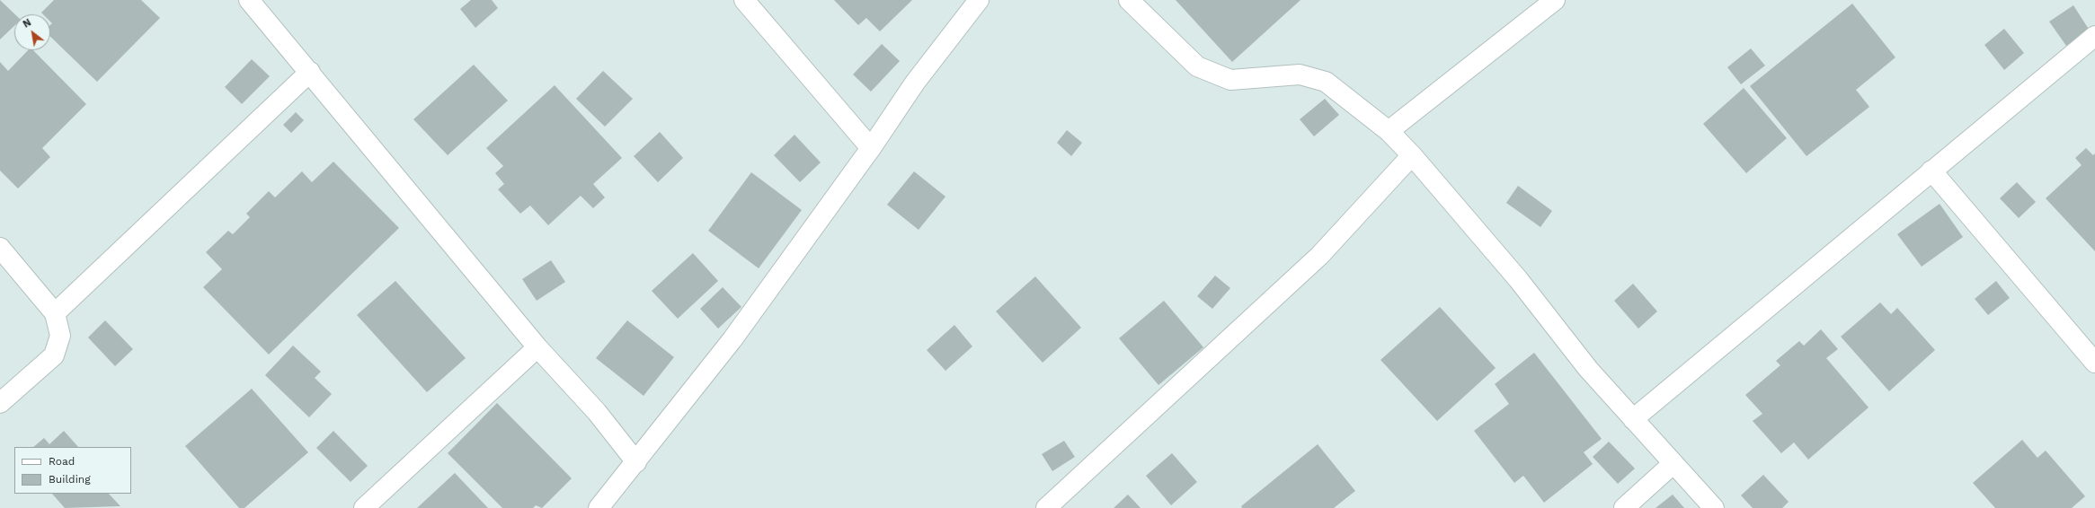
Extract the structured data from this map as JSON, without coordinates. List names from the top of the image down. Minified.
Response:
{"legend":["Road","Building"],"north":"top left"}
